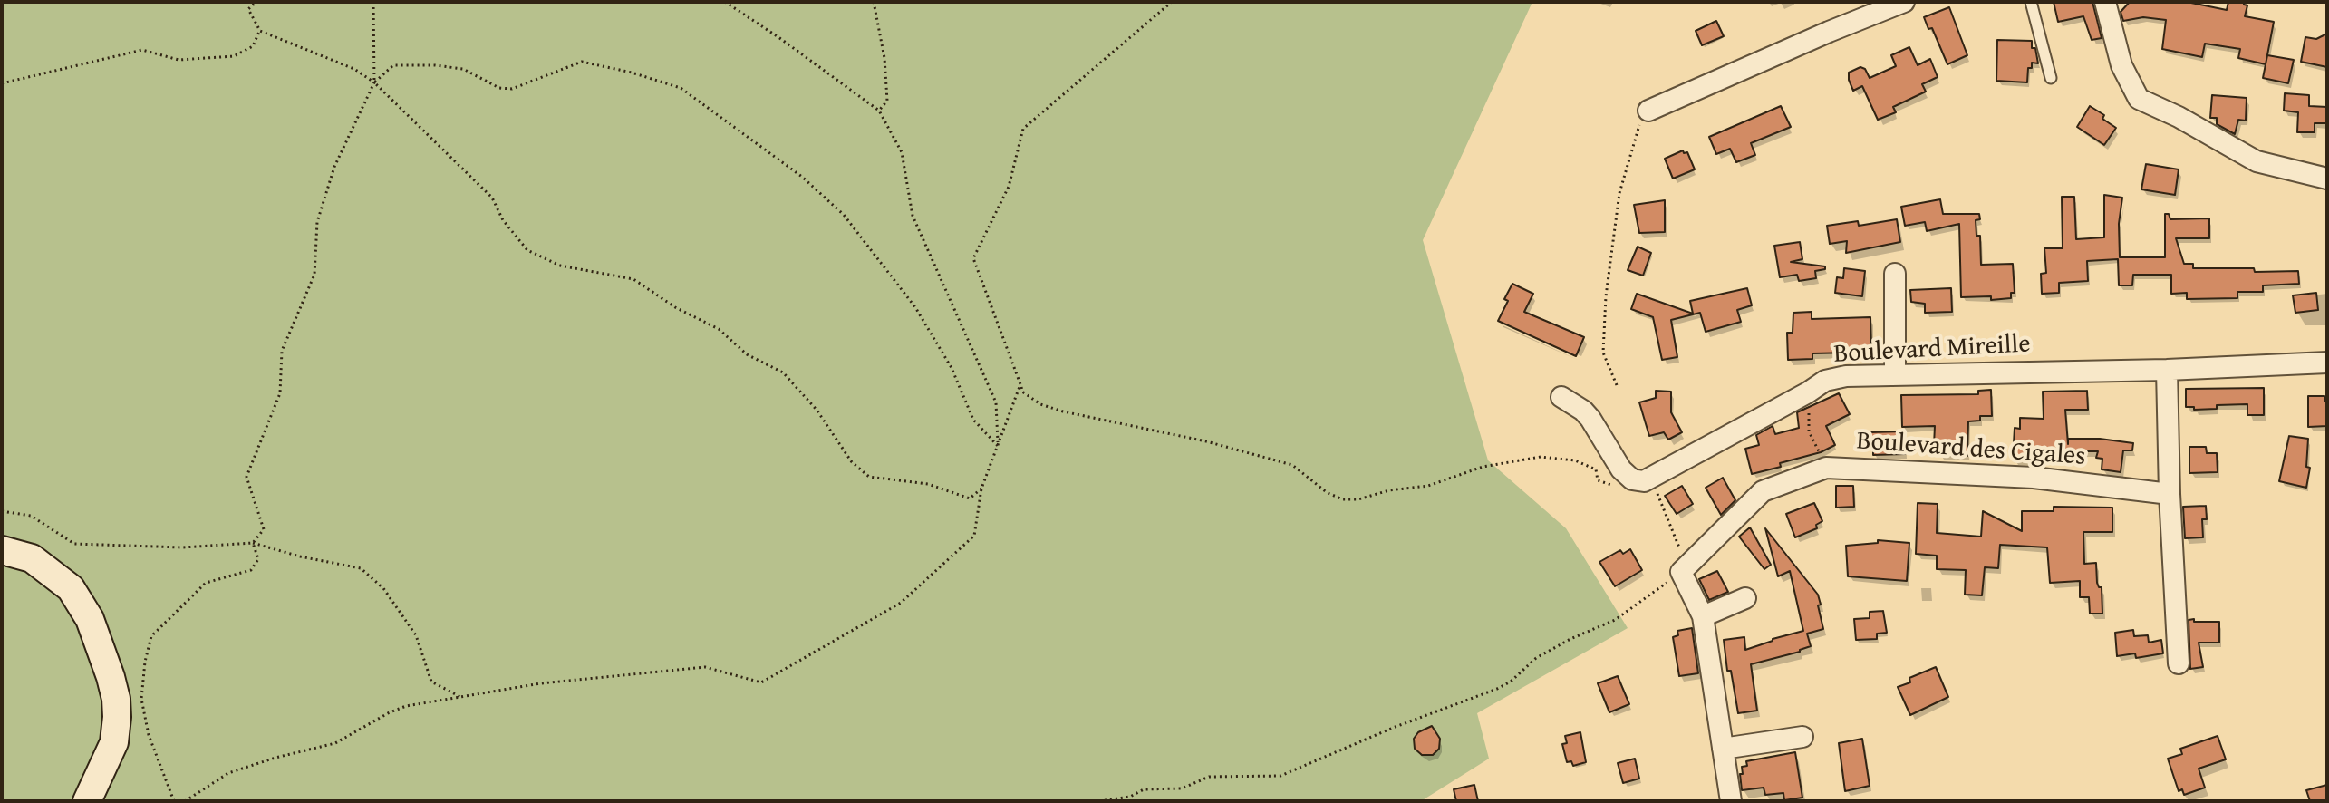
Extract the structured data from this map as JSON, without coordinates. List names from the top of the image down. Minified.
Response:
{"streets":{"street":["Boulevard Mireille","Boulevard des Cigales"]}}
